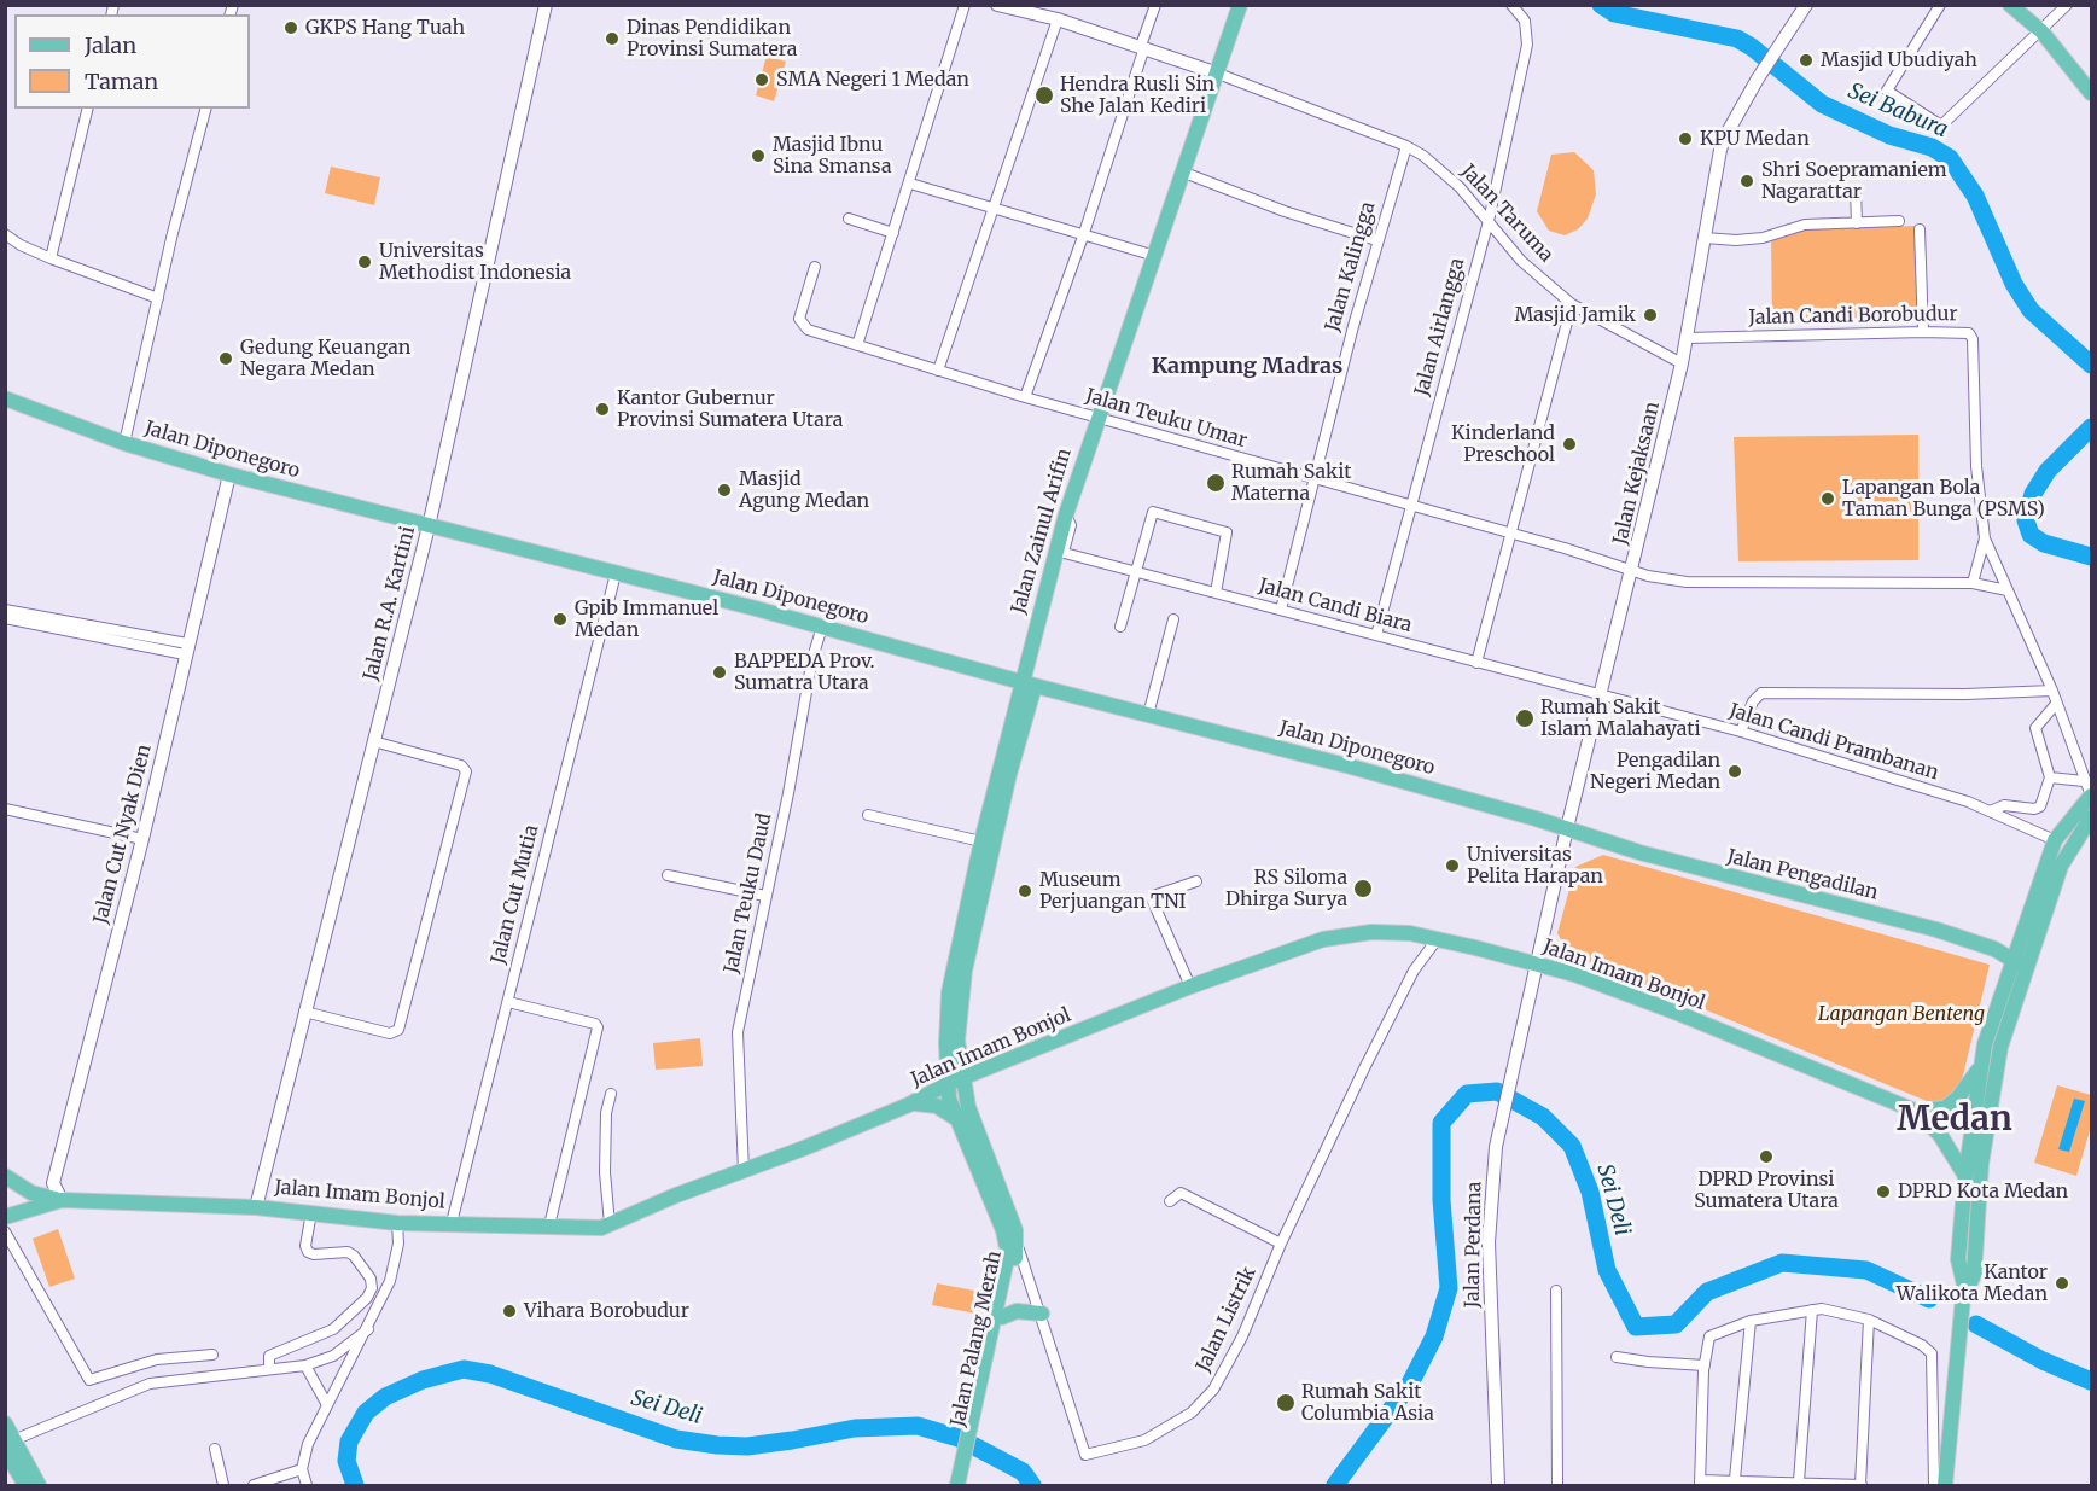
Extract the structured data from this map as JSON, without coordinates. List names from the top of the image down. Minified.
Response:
{"streets":{"main road":["Jalan Diponegoro","Jalan Zainul Arifin","Jalan Pengadilan","Jalan Imam Bonjol","Jalan Palang Merah"],"street":["Jalan Taruma","Jalan Kalingga","Jalan Candi Borobudur","Jalan Airlangga","Jalan Teuku Umar","Jalan Kejaksaan","Jalan R.A. Kartini","Jalan Candi Biara","Jalan Candi Prambanan","Jalan Cut Nyak Dien","Jalan Teuku Daud","Jalan Cut Mutia","Jalan Perdana","Jalan Listrik"]},"crossings":[["Jalan Taruma","Jalan Kalingga"],["Jalan Taruma","Jalan Airlangga"],["Jalan Taruma","Jalan Kejaksaan"],["Jalan Taruma","Jalan Zainul Arifin"],["Jalan Kalingga","Jalan Teuku Umar"],["Jalan Kalingga","Jalan Candi Biara"],["Jalan Candi Borobudur","Jalan Teuku Umar"],["Jalan Candi Borobudur","Jalan Kejaksaan"],["Jalan Airlangga","Jalan Teuku Umar"],["Jalan Airlangga","Jalan Candi Biara"],["Jalan Teuku Umar","Jalan Kejaksaan"],["Jalan Teuku Umar","Jalan Zainul Arifin"],["Jalan Diponegoro","Jalan Kejaksaan"],["Jalan Diponegoro","Jalan Zainul Arifin"],["Jalan Diponegoro","Jalan R.A. Kartini"],["Jalan Diponegoro","Jalan Cut Nyak Dien"],["Jalan Diponegoro","Jalan Pengadilan"],["Jalan Diponegoro","Jalan Teuku Daud"],["Jalan Diponegoro","Jalan Cut Mutia"],["Jalan Kejaksaan","Jalan Candi Biara"],["Jalan Kejaksaan","Jalan Candi Prambanan"],["Jalan Kejaksaan","Jalan Pengadilan"],["Jalan Kejaksaan","Jalan Imam Bonjol"],["Jalan Kejaksaan","Jalan Perdana"],["Jalan Zainul Arifin","Jalan Candi Biara"],["Jalan Zainul Arifin","Jalan Imam Bonjol"],["Jalan Zainul Arifin","Jalan Palang Merah"],["Jalan R.A. Kartini","Jalan Imam Bonjol"],["Jalan Candi Biara","Jalan Candi Prambanan"],["Jalan Cut Nyak Dien","Jalan Imam Bonjol"],["Jalan Teuku Daud","Jalan Imam Bonjol"],["Jalan Cut Mutia","Jalan Imam Bonjol"],["Jalan Imam Bonjol","Jalan Perdana"],["Jalan Imam Bonjol","Jalan Listrik"],["Jalan Imam Bonjol","Jalan Palang Merah"],["Jalan Listrik","Jalan Palang Merah"]],"districts":["Kampung Madras","Medan"],"water":["Sei Babura","Sei Deli"],"parks":["Lapangan Benteng"],"places":["GKPS Hang Tuah","Dinas Pendidikan Provinsi Sumatera","Masjid Ubudiyah","SMA Negeri 1 Medan","Hendra Rusli Sin She Jalan Kediri","KPU Medan","Masjid Ibnu Sina Smansa","Shri Soepramaniem Nagarattar","Universitas Methodist Indonesia","Masjid Jamik","Gedung Keuangan Negara Medan","Kantor Gubernur Provinsi Sumatera Utara","Kinderland Preschool","Rumah Sakit Materna","Masjid Agung Medan","Lapangan Bola Taman Bunga (PSMS)","Gpib Immanuel Medan","BAPPEDA Prov. Sumatra Utara","Rumah Sakit Islam Malahayati","Pengadilan Negeri Medan","Universitas Pelita Harapan","RS Siloma Dhirga Surya","Museum Perjuangan TNI","DPRD Provinsi Sumatera Utara","DPRD Kota Medan","Kantor Walikota Medan","Vihara Borobudur","Rumah Sakit Columbia Asia"],"legend":["Jalan","Taman"]}
